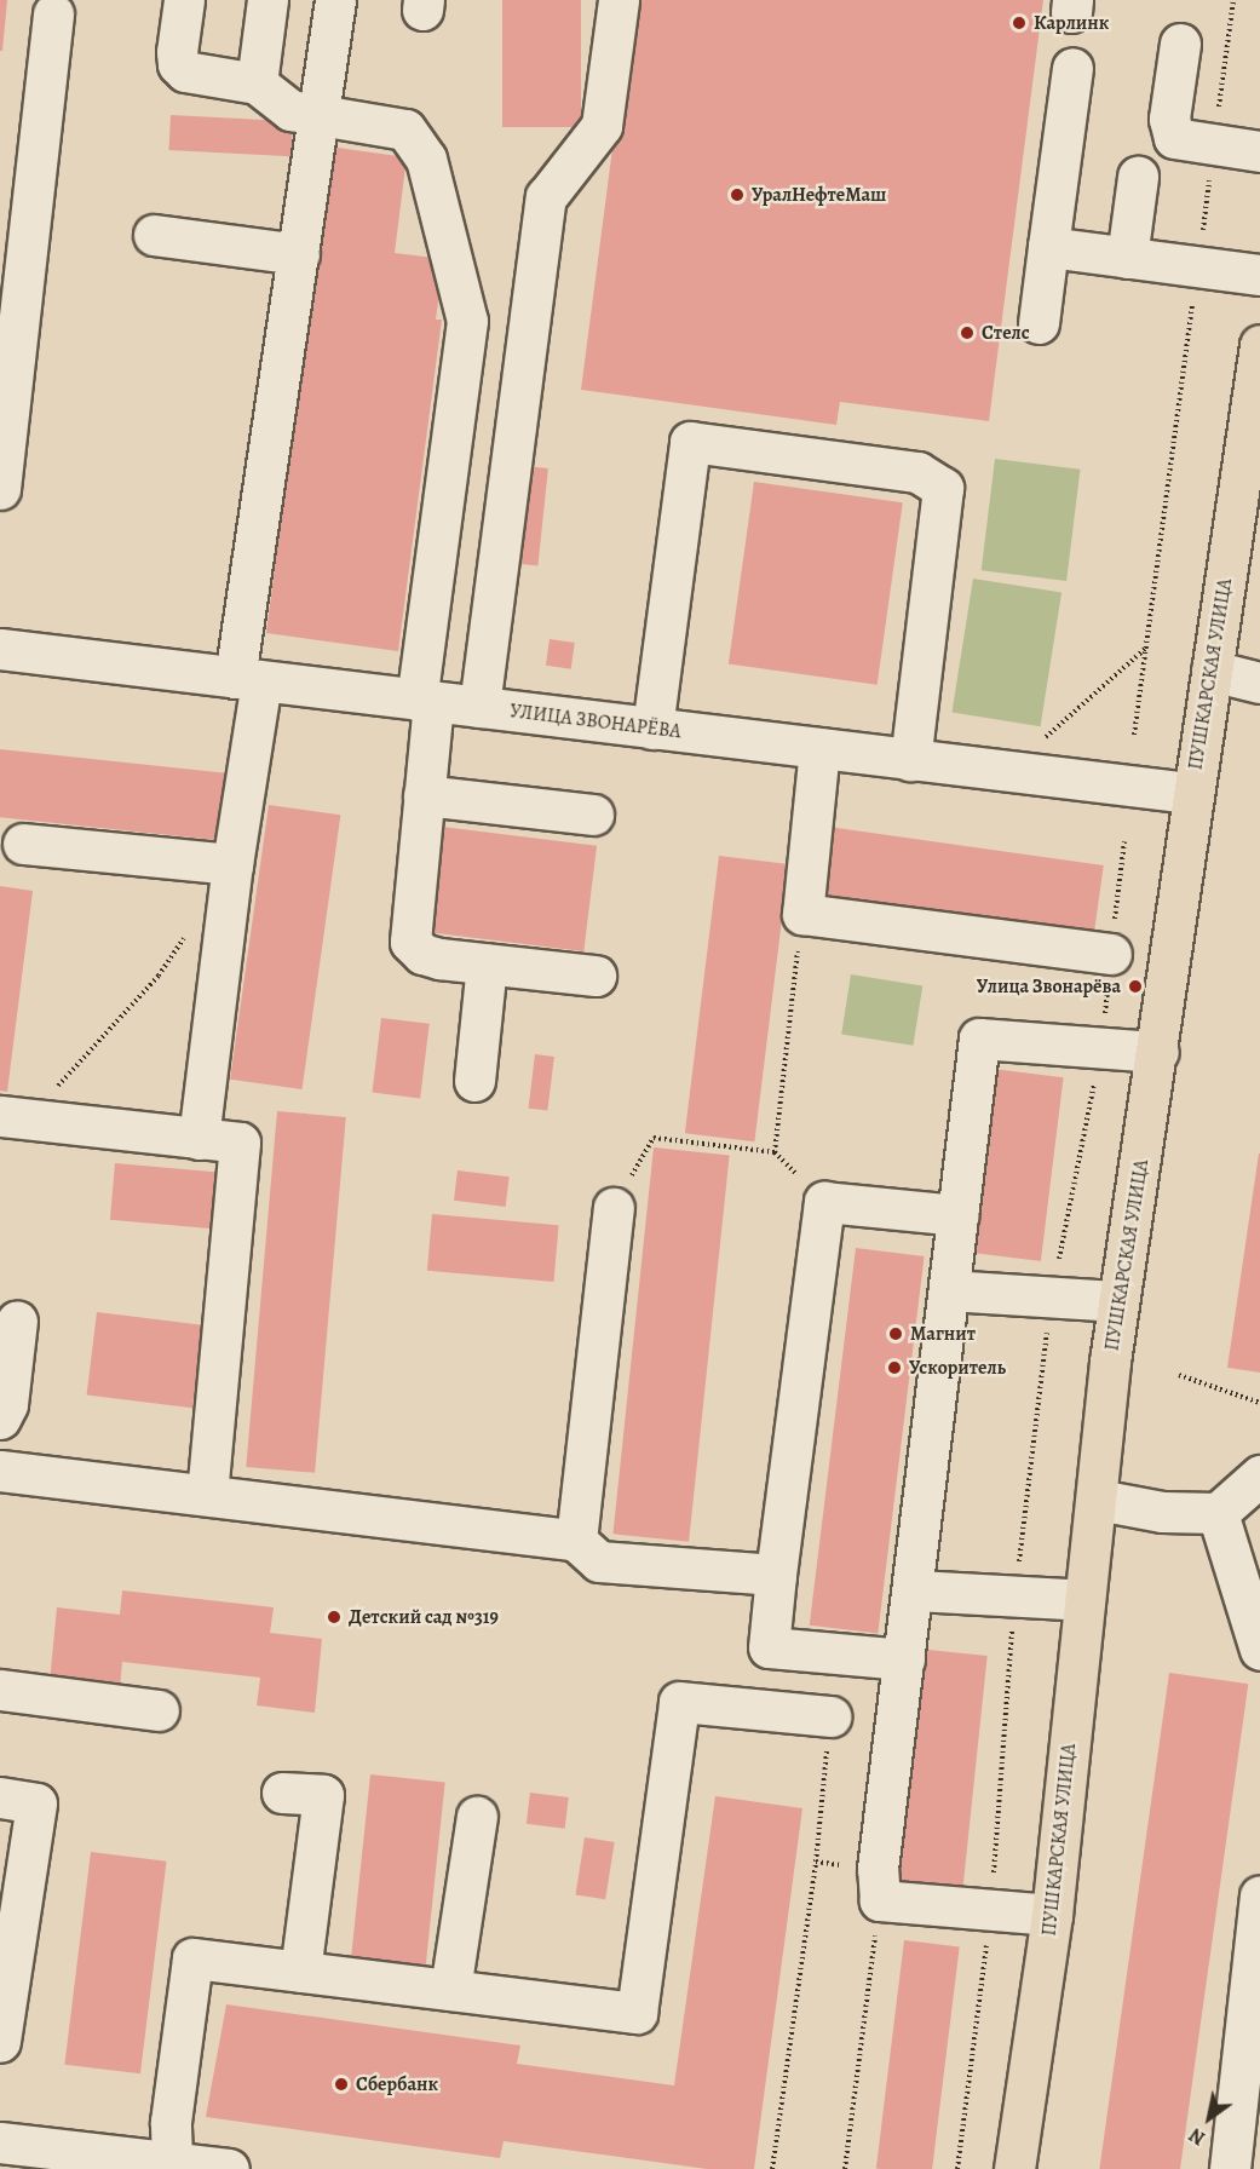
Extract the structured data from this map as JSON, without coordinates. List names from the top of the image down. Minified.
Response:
{"streets":{"main road":["ПУШКАРСКАЯ УЛИЦА"],"street":["УЛИЦА ЗВОНАРЁВА"]},"crossings":[["ПУШКАРСКАЯ УЛИЦА","УЛИЦА ЗВОНАРЁВА"]],"places":["Карлинк","УралНефтеМаш","Стелс","Улица Звонарёва","Магнит","Ускоритель","Детский сад №319","Сбербанк"],"north":"bottom left"}
